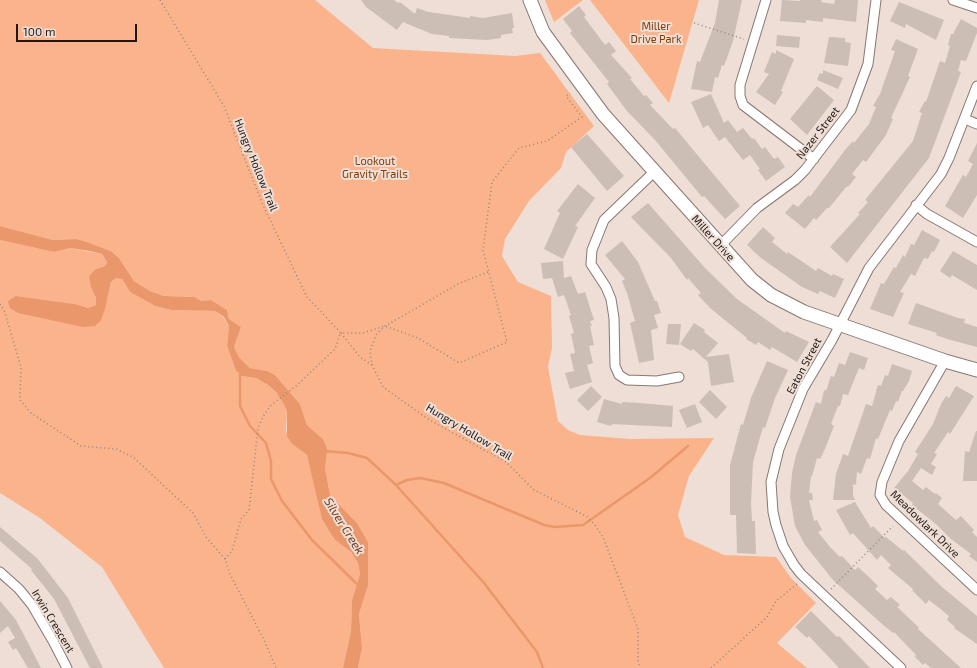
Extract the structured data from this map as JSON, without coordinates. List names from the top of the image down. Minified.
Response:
{"streets":{"street":["Nazer Street","Miller Drive","Eaton Street","Meadowlark Drive","Irwin Crescent"],"path":["Hungry Hollow Trail"]},"crossings":[["Nazer Street","Miller Drive"],["Miller Drive","Eaton Street"],["Miller Drive","Meadowlark Drive"]],"water":["Silver Creek"],"parks":["Miller Drive Park","Lookout Gravity Trails"],"scale_bar":"100 m"}
